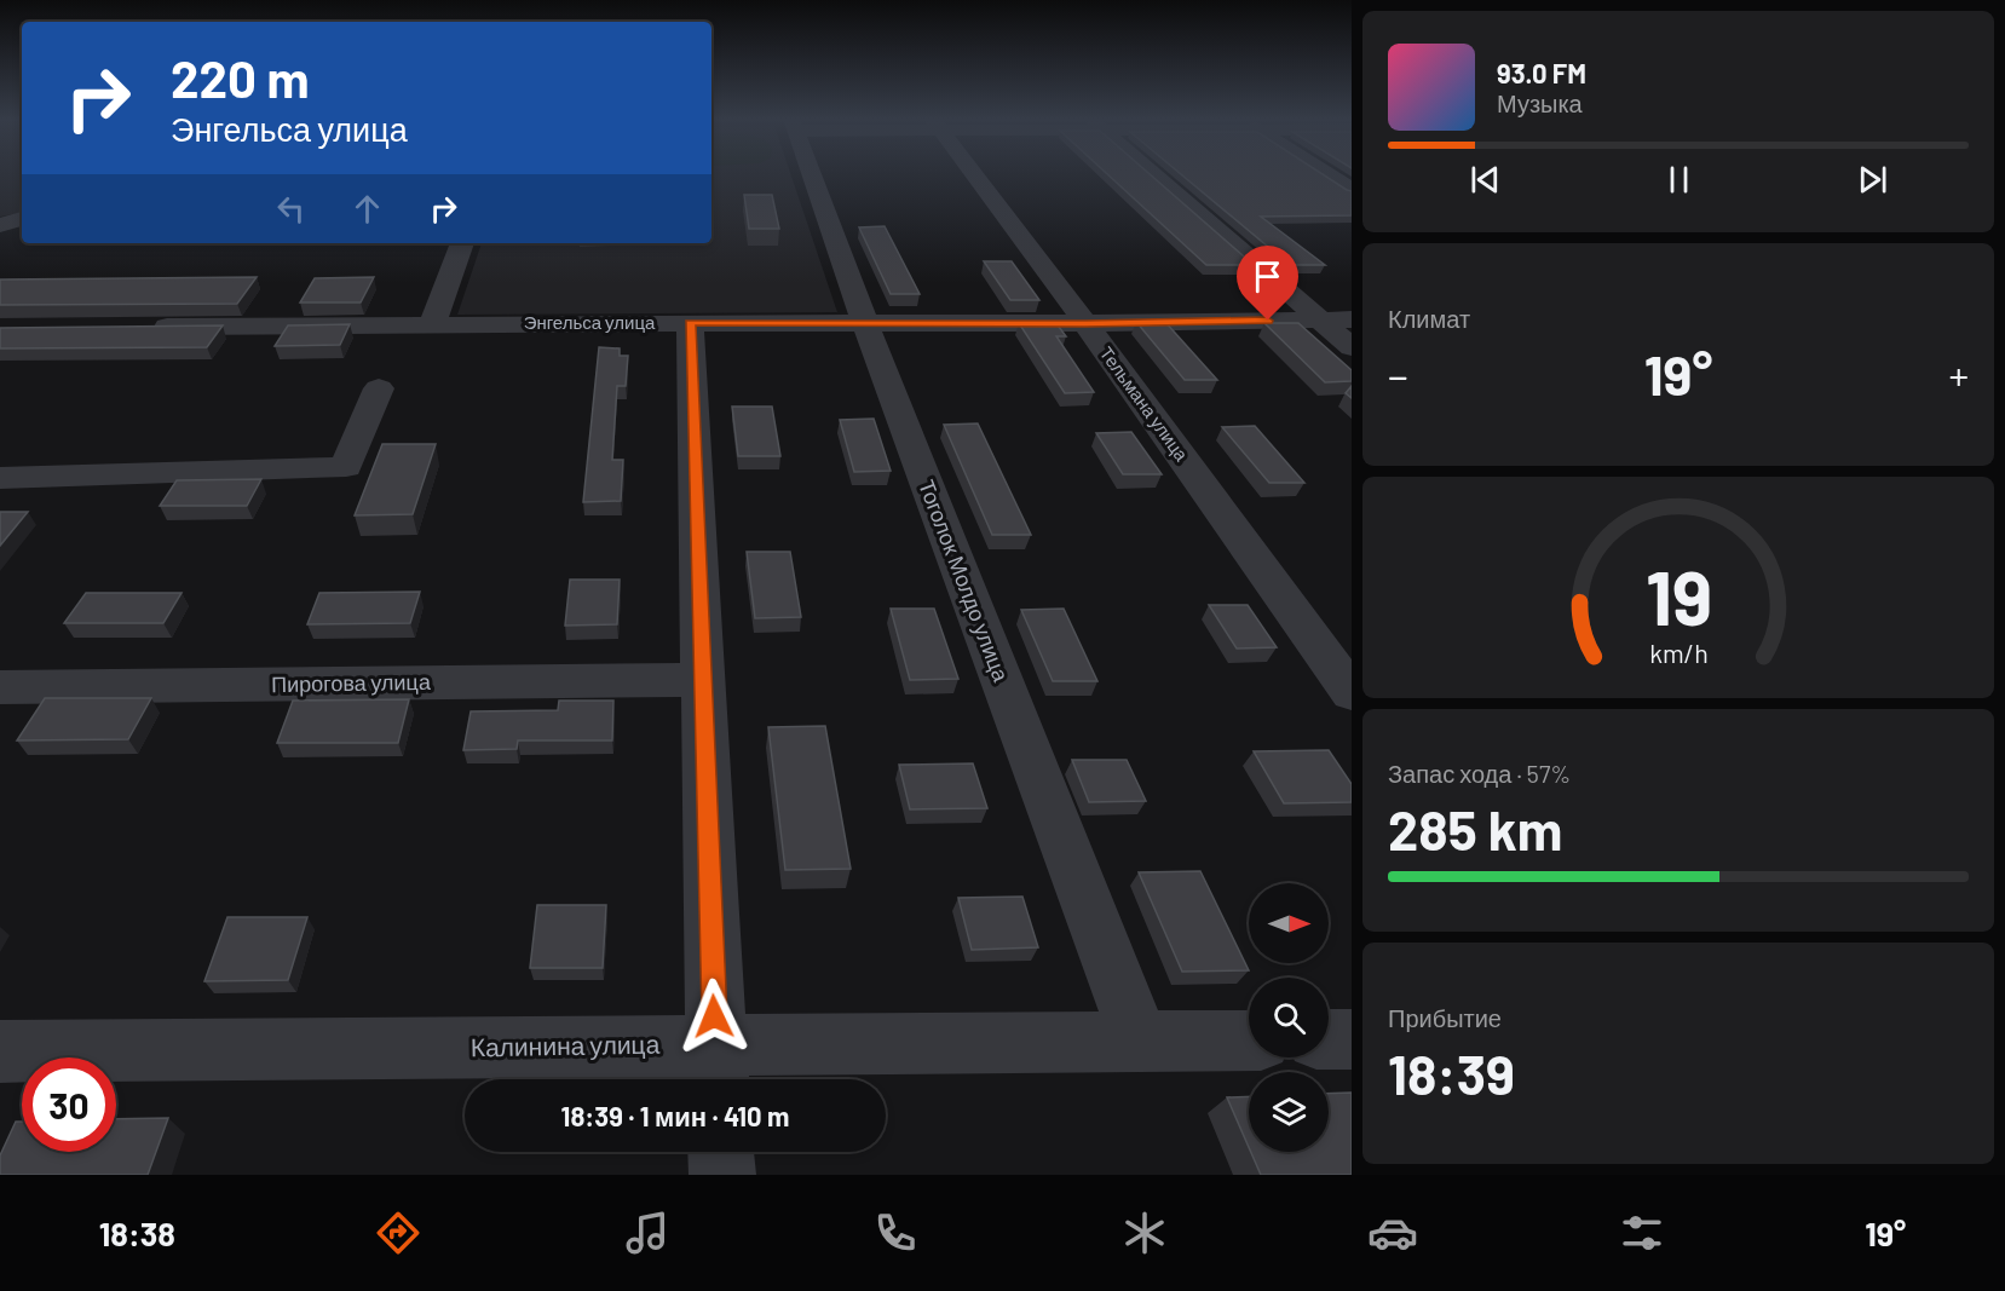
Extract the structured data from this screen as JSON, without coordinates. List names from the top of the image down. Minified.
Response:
{"streets":{"street":["Энгельса улица","Тельмана улица","Тоголок Молдо улица","Пирогова улица","Калинина улица"]},"crossings":[["Энгельса улица","Тельмана улица"],["Энгельса улица","Тоголок Молдо улица"],["Тоголок Молдо улица","Калинина улица"]],"north":"right","page":{"turn":["220 m","Энгельса улица"],"song":["93.0 FM","Музыка"],"tile":["Климат",["Запас хода · 57%","285 km"],["Прибытие","18:39"]],"heat":["−","19°","+"],"limit":"30","trip":"18:39 · 1 мин · 410 m","tabs":["18:38","19°"],"gauge":["19","km/h"]}}
